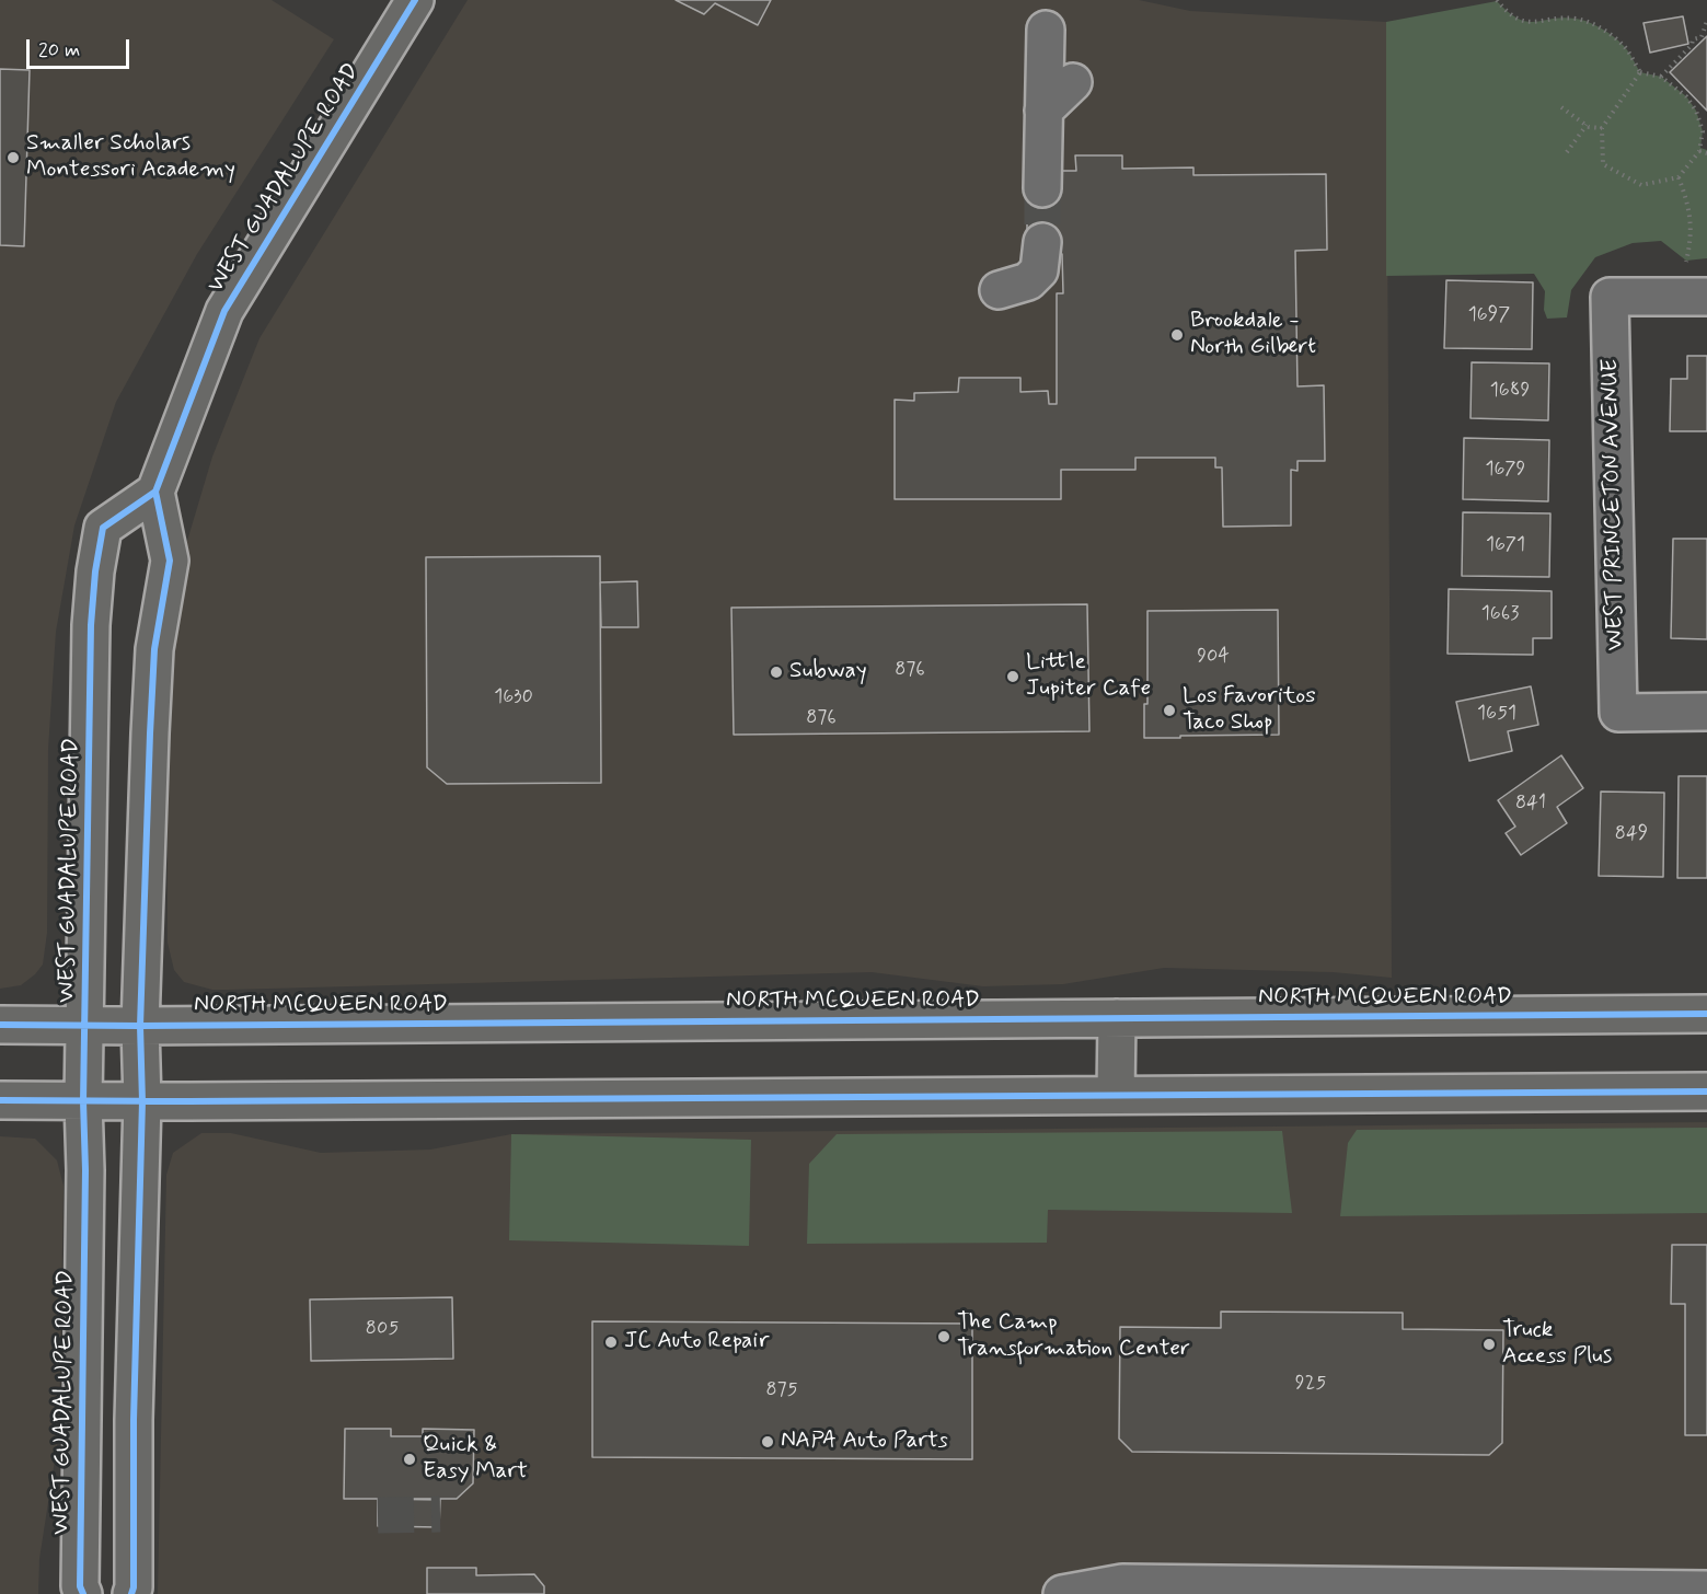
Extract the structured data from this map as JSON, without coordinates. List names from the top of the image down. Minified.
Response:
{"streets":{"main road":["WEST GUADALUPE ROAD","NORTH MCQUEEN ROAD"],"street":["WEST PRINCETON AVENUE"]},"crossings":[["WEST GUADALUPE ROAD","NORTH MCQUEEN ROAD"]],"places":["Smaller Scholars Montessori Academy","Brookdale - North Gilbert","Subway","Little Jupiter Cafe","Los Favoritos Taco Shop","The Camp Transformation Center","JC Auto Repair","Truck Access Plus","NAPA Auto Parts","Quick & Easy Mart"],"house_numbers":["1697","1689","1679","1671","1663","904","876","1630","1651","876","841","849","805","925","875"],"scale_bar":"20 m"}
